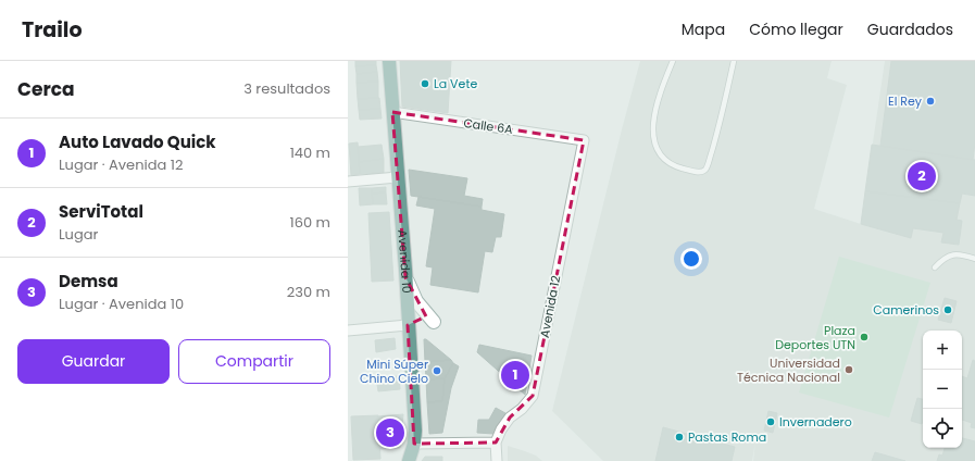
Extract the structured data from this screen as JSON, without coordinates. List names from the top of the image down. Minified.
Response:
{"streets":{"main road":["Avenida 10"],"street":["Calle 6A","Avenida 12"]},"crossings":[["Calle 6A","Avenida 10"],["Calle 6A","Avenida 12"]],"places":["La Vete","El Rey","Camerinos","Plaza Deportes UTN","Universidad Técnica Nacional","Mini Súper Chino Cielo","Invernadero","Pastas Roma"],"page":{"header":"Trailo","nav":["Mapa","Cómo llegar","Guardados"],"heading":["Cerca","3 resultados"],"list":[{"mark":"1","name":"Auto Lavado Quick","note":"Lugar · Avenida 12","value":"140 m"},{"mark":"2","name":"ServiTotal","note":"Lugar","value":"160 m"},{"mark":"3","name":"Demsa","note":"Lugar · Avenida 10","value":"230 m"}],"pins":["2","1","3"],"buttons":["Guardar","Compartir"],"map_buttons":["+","−"]}}
